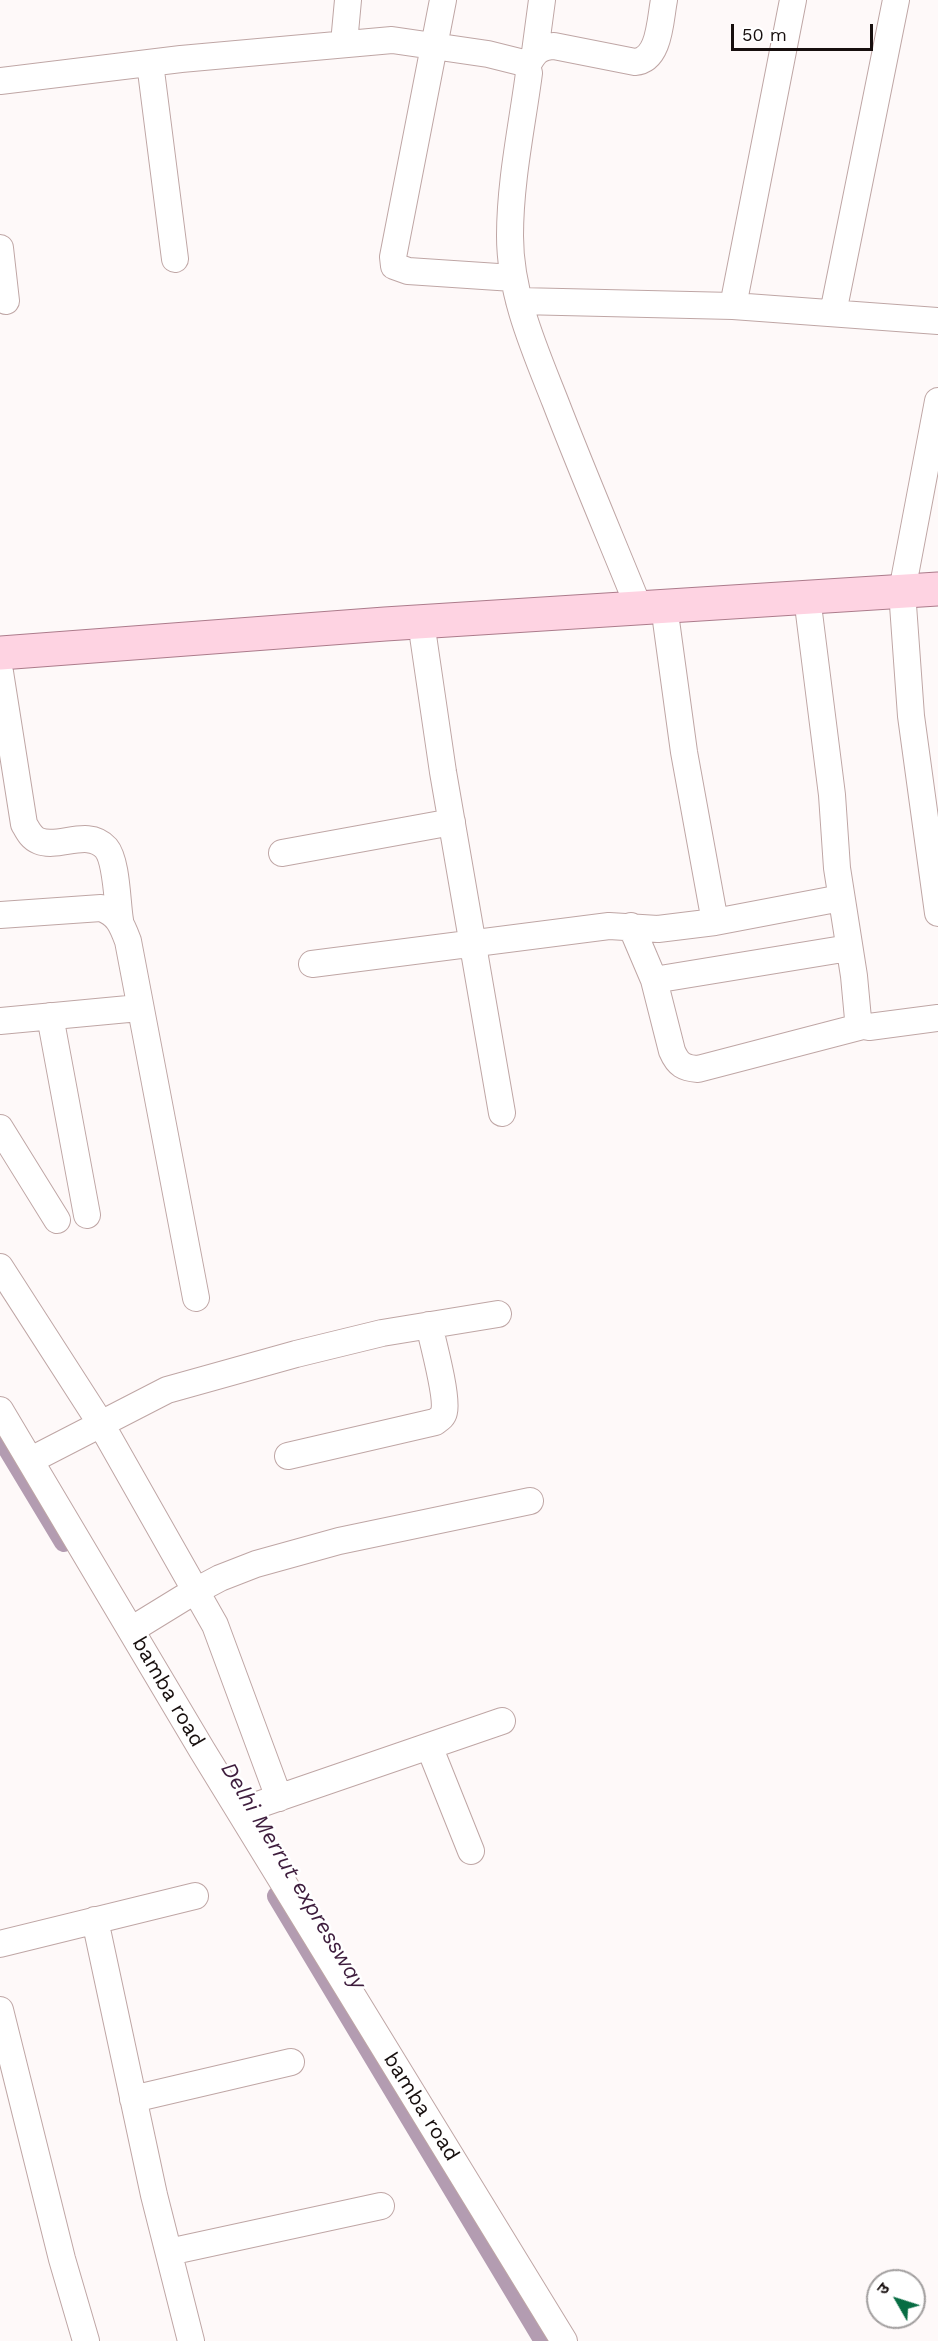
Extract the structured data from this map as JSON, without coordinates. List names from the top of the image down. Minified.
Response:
{"streets":{"street":["bamba road"]},"water":["Delhi Merrut expressway"],"scale_bar":"50 m","north":"top left"}
